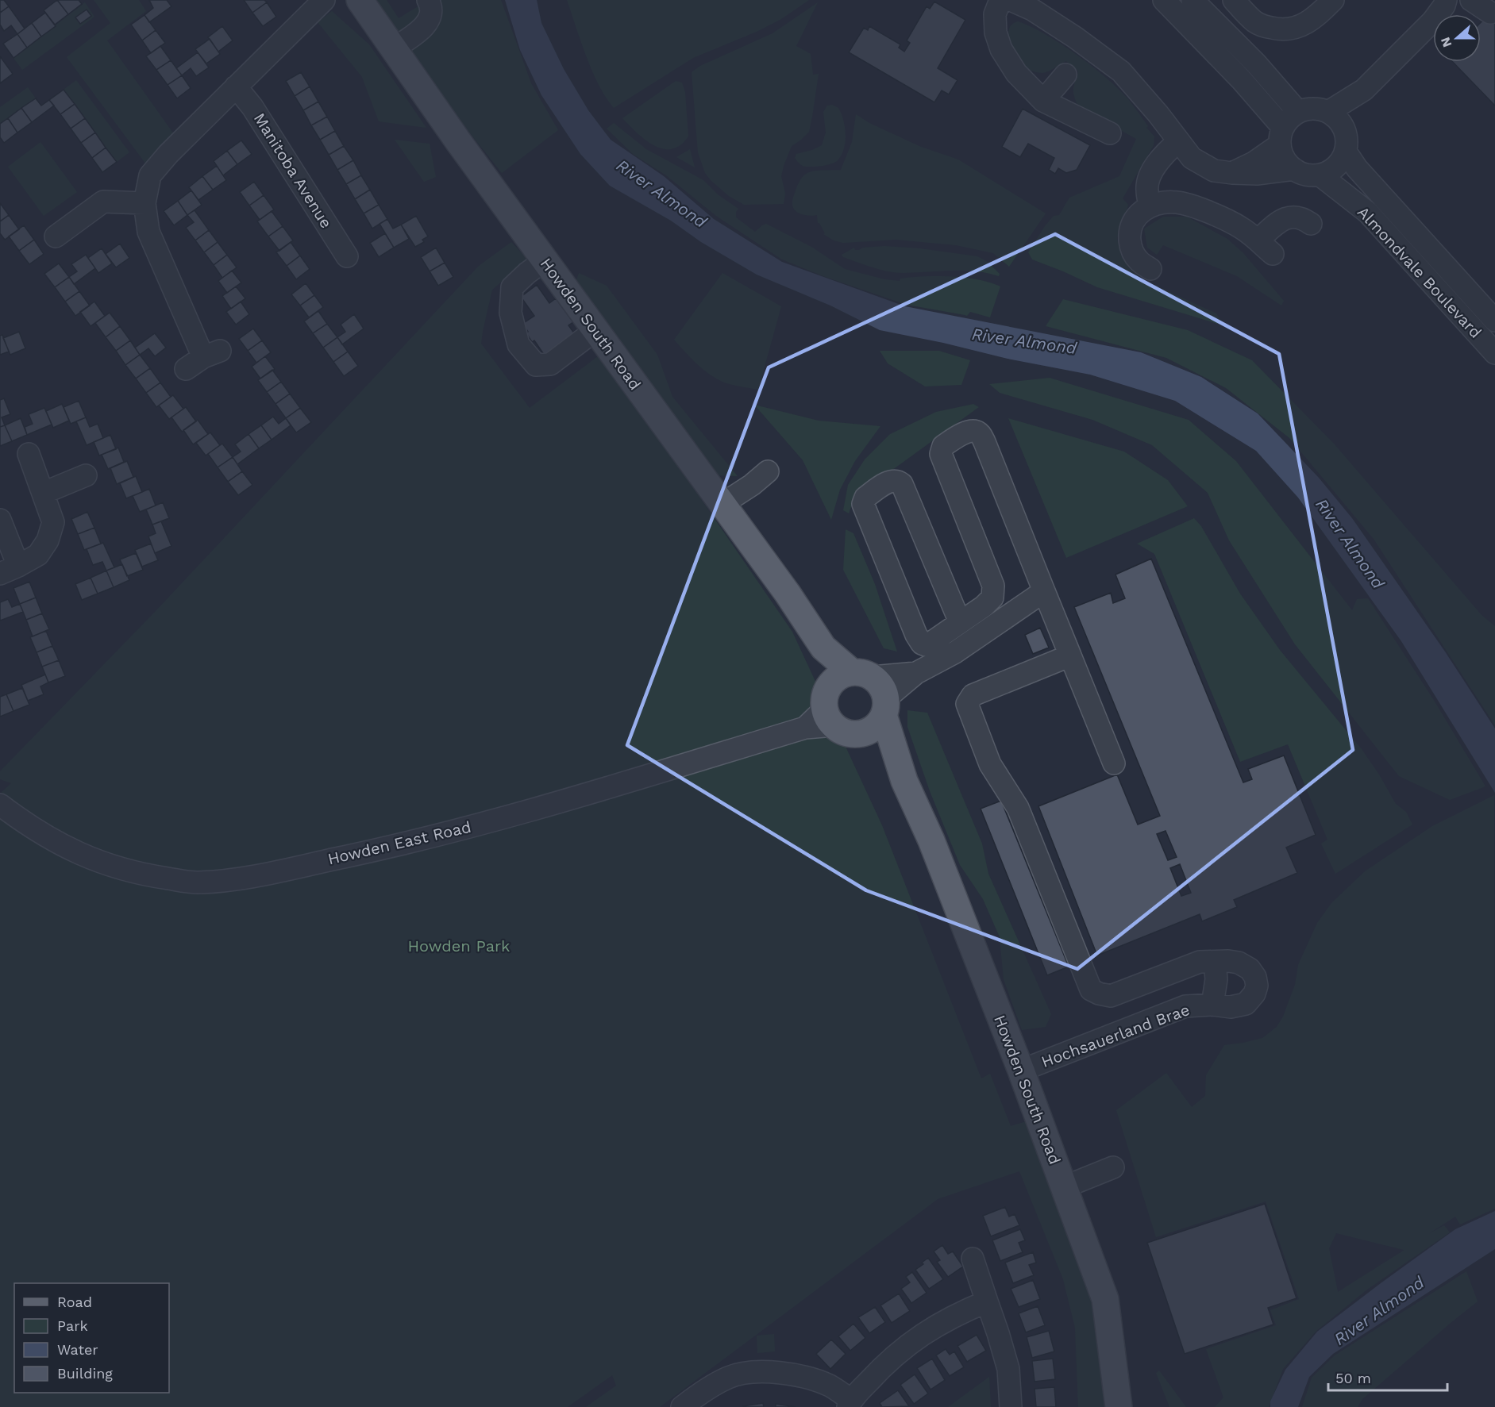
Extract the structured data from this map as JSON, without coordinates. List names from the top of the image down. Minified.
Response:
{"streets":{"main road":["Howden South Road"],"street":["Manitoba Avenue","Almondvale Boulevard","Howden East Road","Hochsauerland Brae"]},"crossings":[["Howden South Road","Howden East Road"],["Howden South Road","Hochsauerland Brae"]],"water":["River Almond"],"parks":["Howden Park"],"legend":["Road","Park","Water","Building"],"scale_bar":"50 m","north":"left"}
